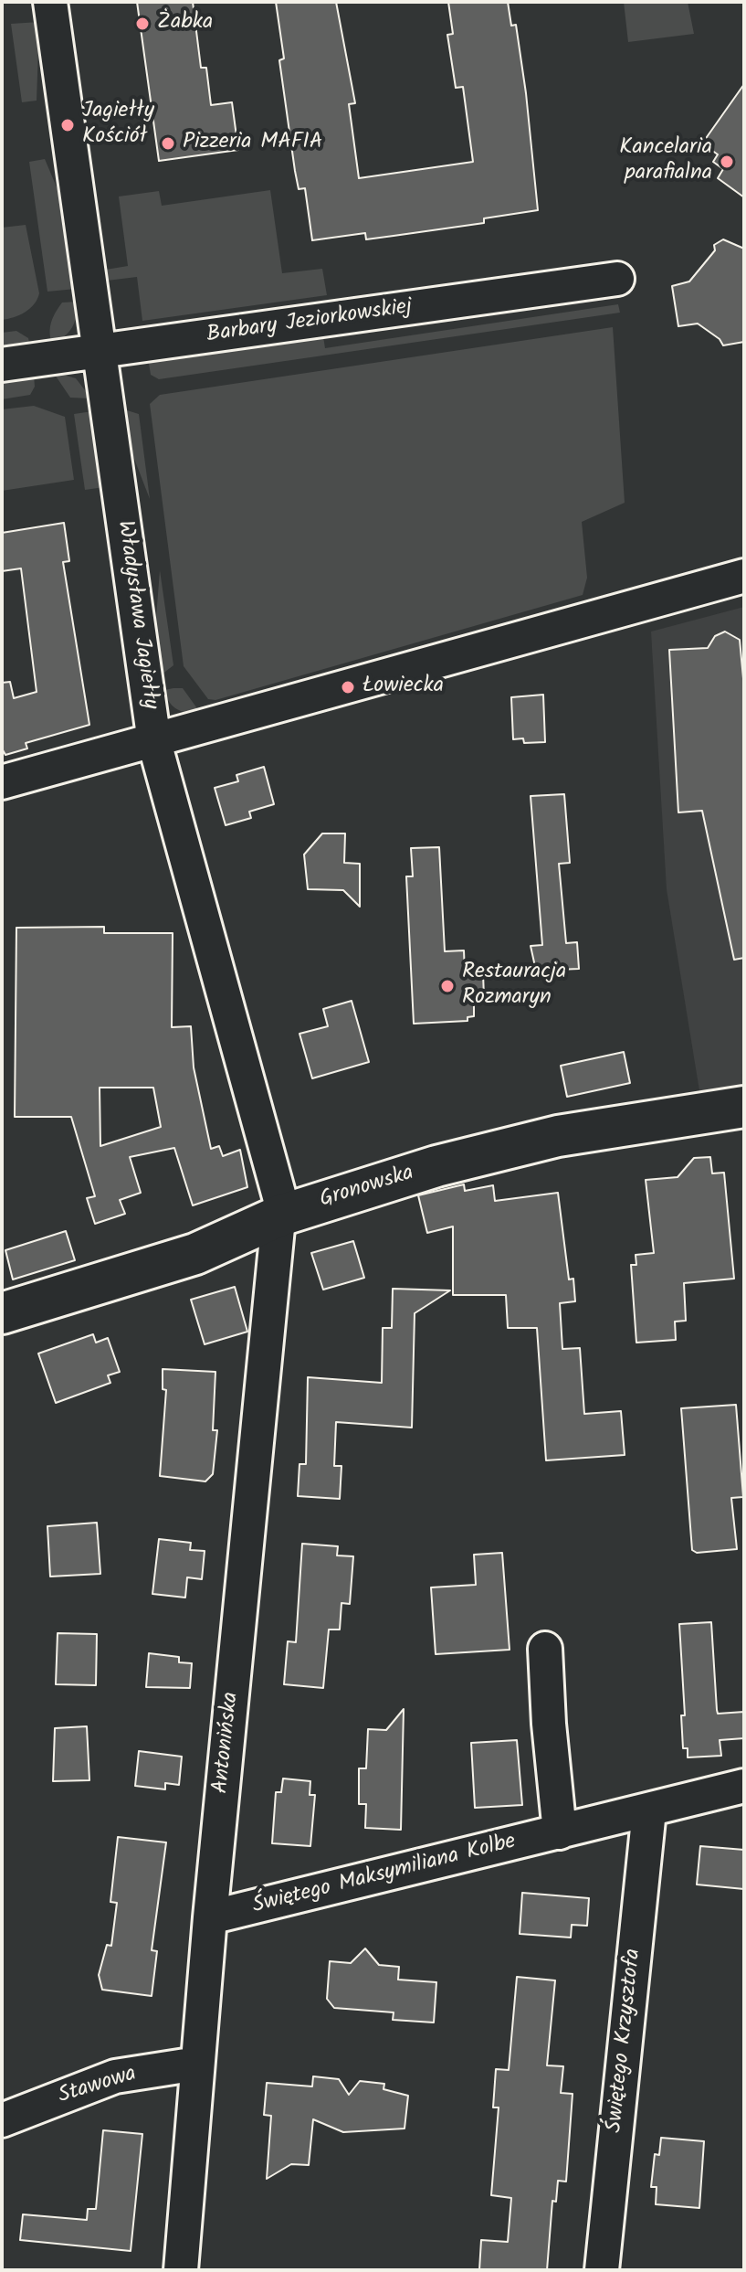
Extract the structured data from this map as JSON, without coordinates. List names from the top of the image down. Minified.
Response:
{"streets":{"street":["Barbary Jeziorkowskiej","Władysława Jagiełły","Gronowska","Antonińska","Świętego Maksymiliana Kolbe","Świętego Krzysztofa","Stawowa"]},"crossings":[["Barbary Jeziorkowskiej","Władysława Jagiełły"],["Władysława Jagiełły","Gronowska"],["Władysława Jagiełły","Antonińska"],["Gronowska","Antonińska"],["Antonińska","Świętego Maksymiliana Kolbe"],["Antonińska","Stawowa"],["Świętego Maksymiliana Kolbe","Świętego Krzysztofa"]],"places":["Żabka","Jagiełły Kościół","Pizzeria MAFIA","Kancelaria parafialna","Łowiecka","Restauracja Rozmaryn"]}
